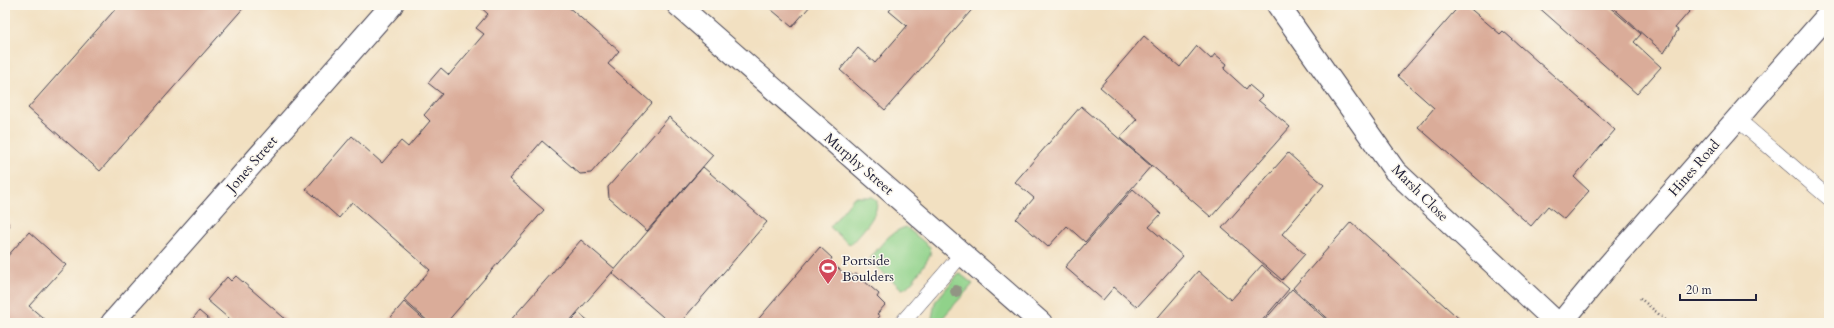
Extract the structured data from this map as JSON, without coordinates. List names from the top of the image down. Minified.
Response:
{"streets":{"street":["Jones Street","Murphy Street","Hines Road","Marsh Close"]},"places":{"sports":["Portside Boulders"]},"scale_bar":"20 m"}
